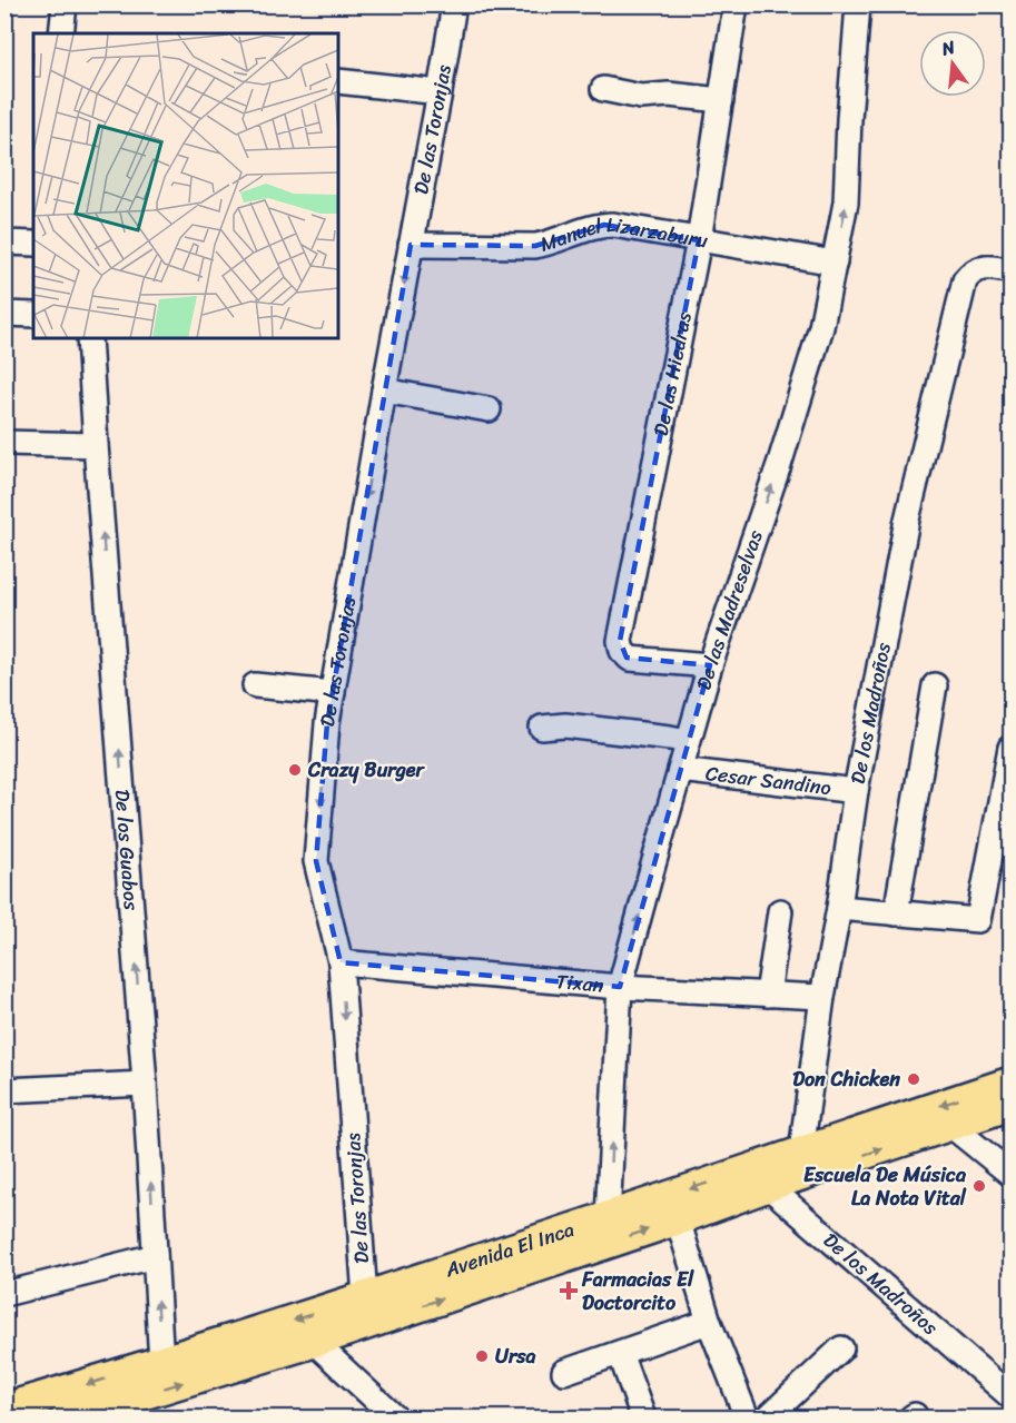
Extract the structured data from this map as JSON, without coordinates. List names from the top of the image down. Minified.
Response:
{"streets":{"main road":["Avenida El Inca"],"street":["De las Toronjas","Manuel Lizarzaburu","De las Hiedras","De las Madreselvas","De los Madroños","Cesar Sandino","De los Guabos","Tixan"]},"crossings":[["De las Toronjas","Manuel Lizarzaburu"],["De las Toronjas","Tixan"],["De las Toronjas","Avenida El Inca"],["Manuel Lizarzaburu","De las Hiedras"],["Manuel Lizarzaburu","De las Madreselvas"],["De las Hiedras","De las Madreselvas"],["De las Madreselvas","Cesar Sandino"],["De las Madreselvas","Tixan"],["De las Madreselvas","Avenida El Inca"],["De los Madroños","Cesar Sandino"],["De los Madroños","Tixan"],["De los Madroños","Avenida El Inca"],["De los Guabos","Avenida El Inca"]],"one_way":["De las Toronjas","De las Madreselvas","De los Guabos"],"places":{"other":["Crazy Burger","Don Chicken","Escuela De Música La Nota Vital","Ursa"],"health":["Farmacias El Doctorcito"]},"north":"top"}
